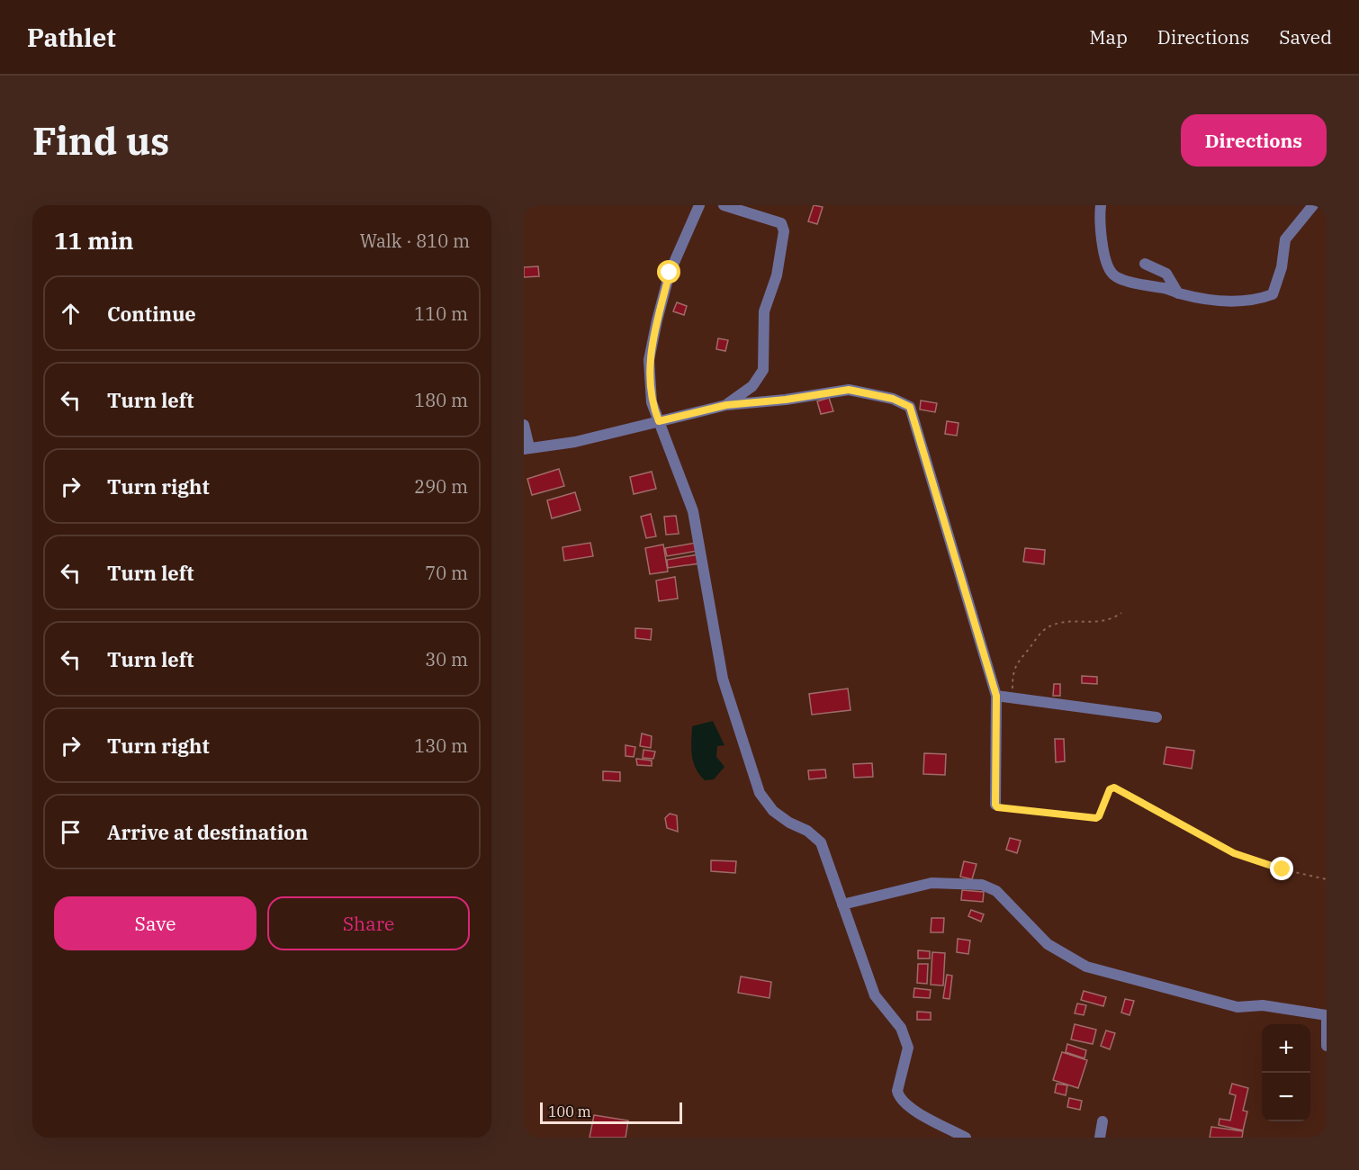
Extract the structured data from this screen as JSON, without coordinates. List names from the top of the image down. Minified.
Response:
{"scale_bar":"100 m","page":{"header":"Pathlet","nav":["Map","Directions","Saved"],"buttons":["Directions",["Save","Share"]],"title":"Find us","heading":["11 min","Walk · 810 m"],"list":[["Continue","110 m"],["Turn left","180 m"],["Turn right","290 m"],["Turn left","70 m"],["Turn left","30 m"],["Turn right","130 m"],"Arrive at destination"],"map_buttons":["+","−"],"scale":"100 m"}}
